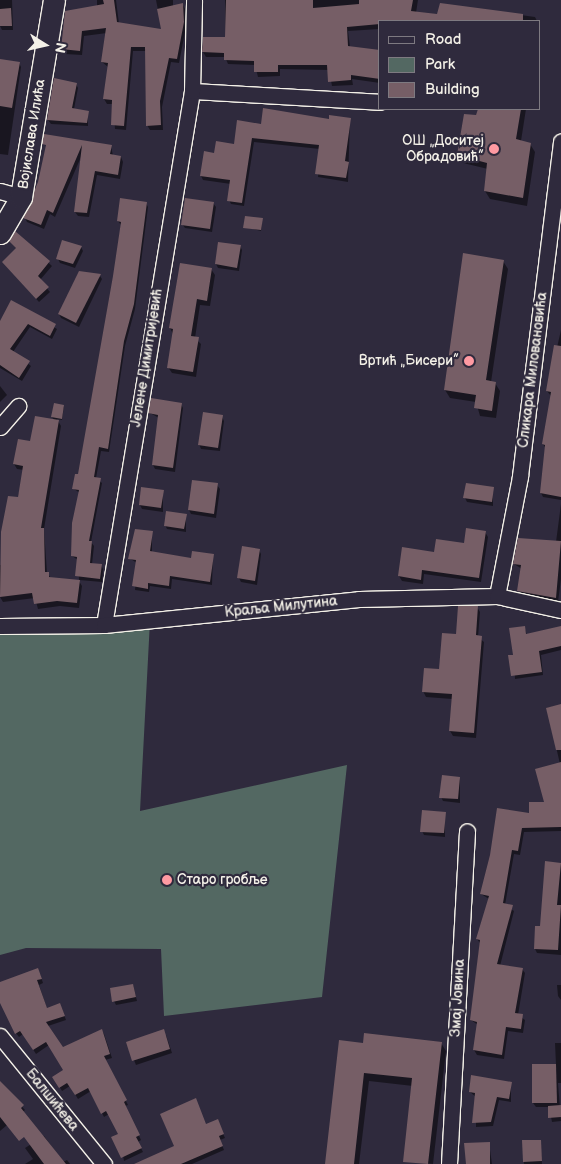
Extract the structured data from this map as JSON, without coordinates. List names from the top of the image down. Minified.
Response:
{"streets":{"street":["Војислава Илића","Јелене Димитријевић","Сликара Миловановића","Краља Милутина","Змај Јовина","Балшићева"]},"crossings":[["Јелене Димитријевић","Краља Милутина"],["Сликара Миловановића","Краља Милутина"]],"places":["ОШ „Доситеј Обрадовић”","Вртић „Бисери”","Старо гробље"],"legend":["Road","Park","Building"],"north":"right"}
